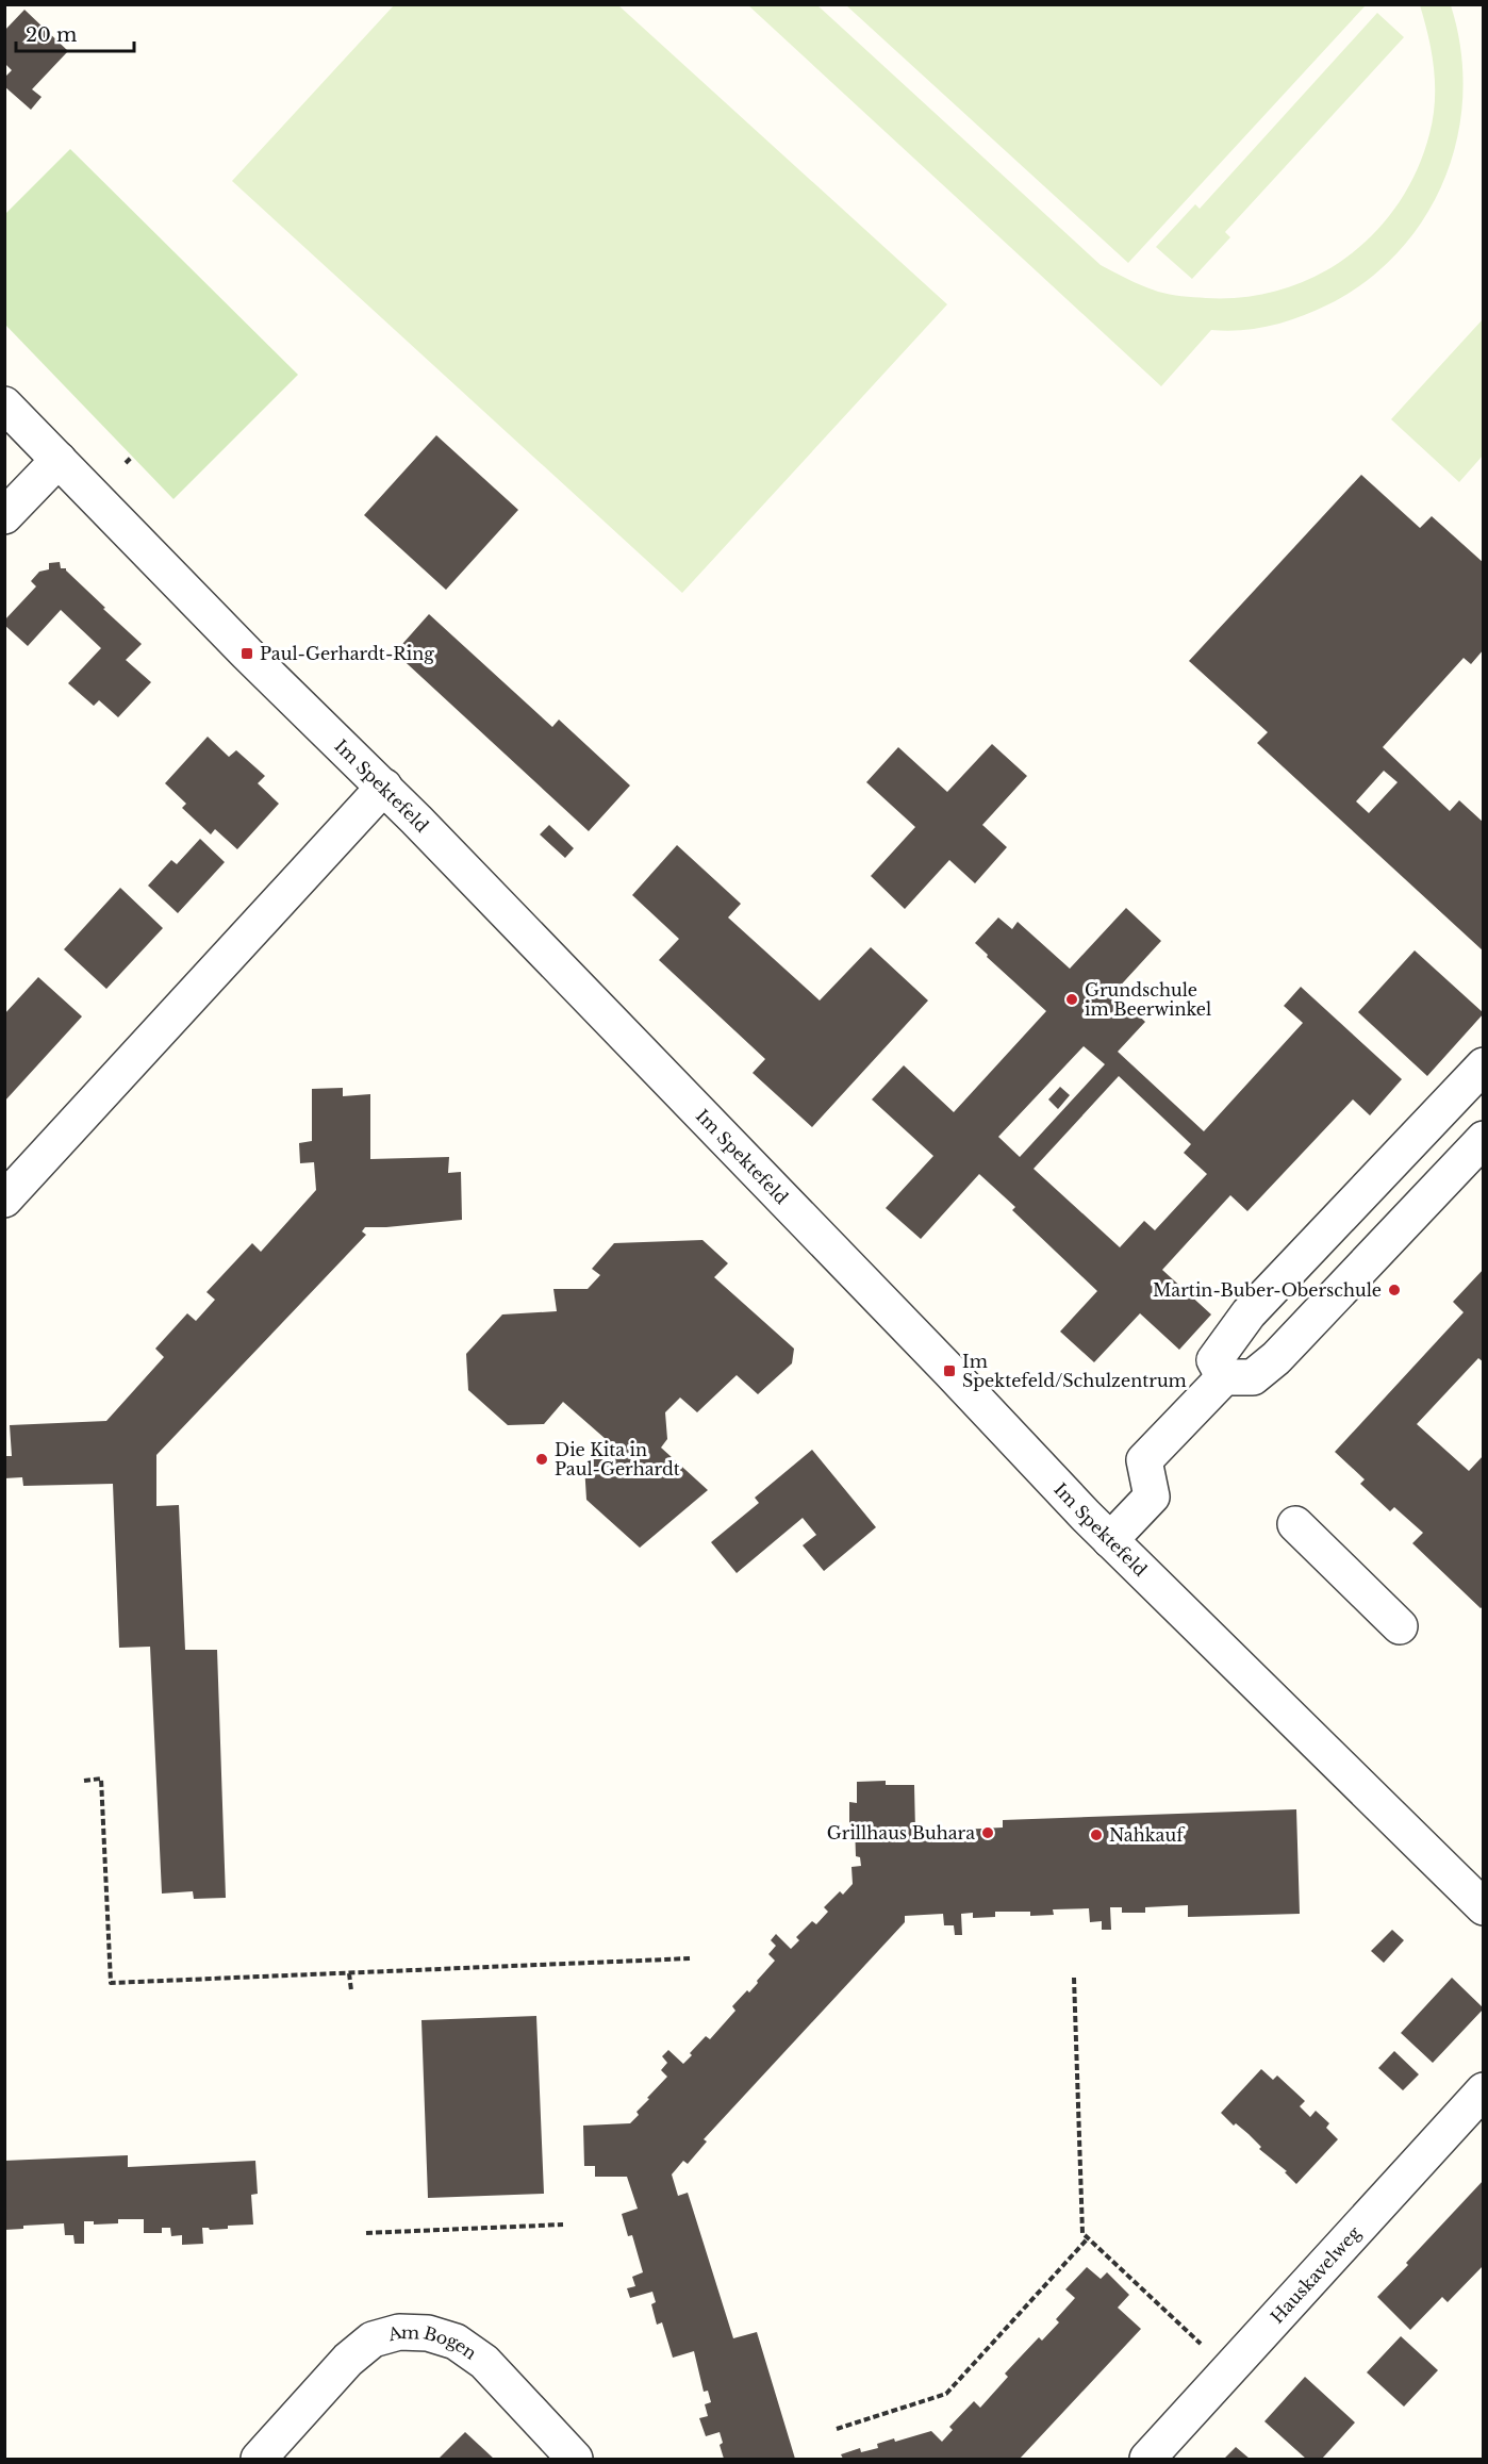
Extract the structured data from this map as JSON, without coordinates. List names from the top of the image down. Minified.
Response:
{"streets":{"street":["Im Spektefeld","Hauskavelweg","Am Bogen"]},"places":{"transit":["Paul-Gerhardt-Ring","Im Spektefeld/Schulzentrum"],"other":["Grundschule im Beerwinkel","Martin-Buber-Oberschule","Die Kita in Paul-Gerhardt","Grillhaus Buhara","Nahkauf"]},"scale_bar":"20 m"}
